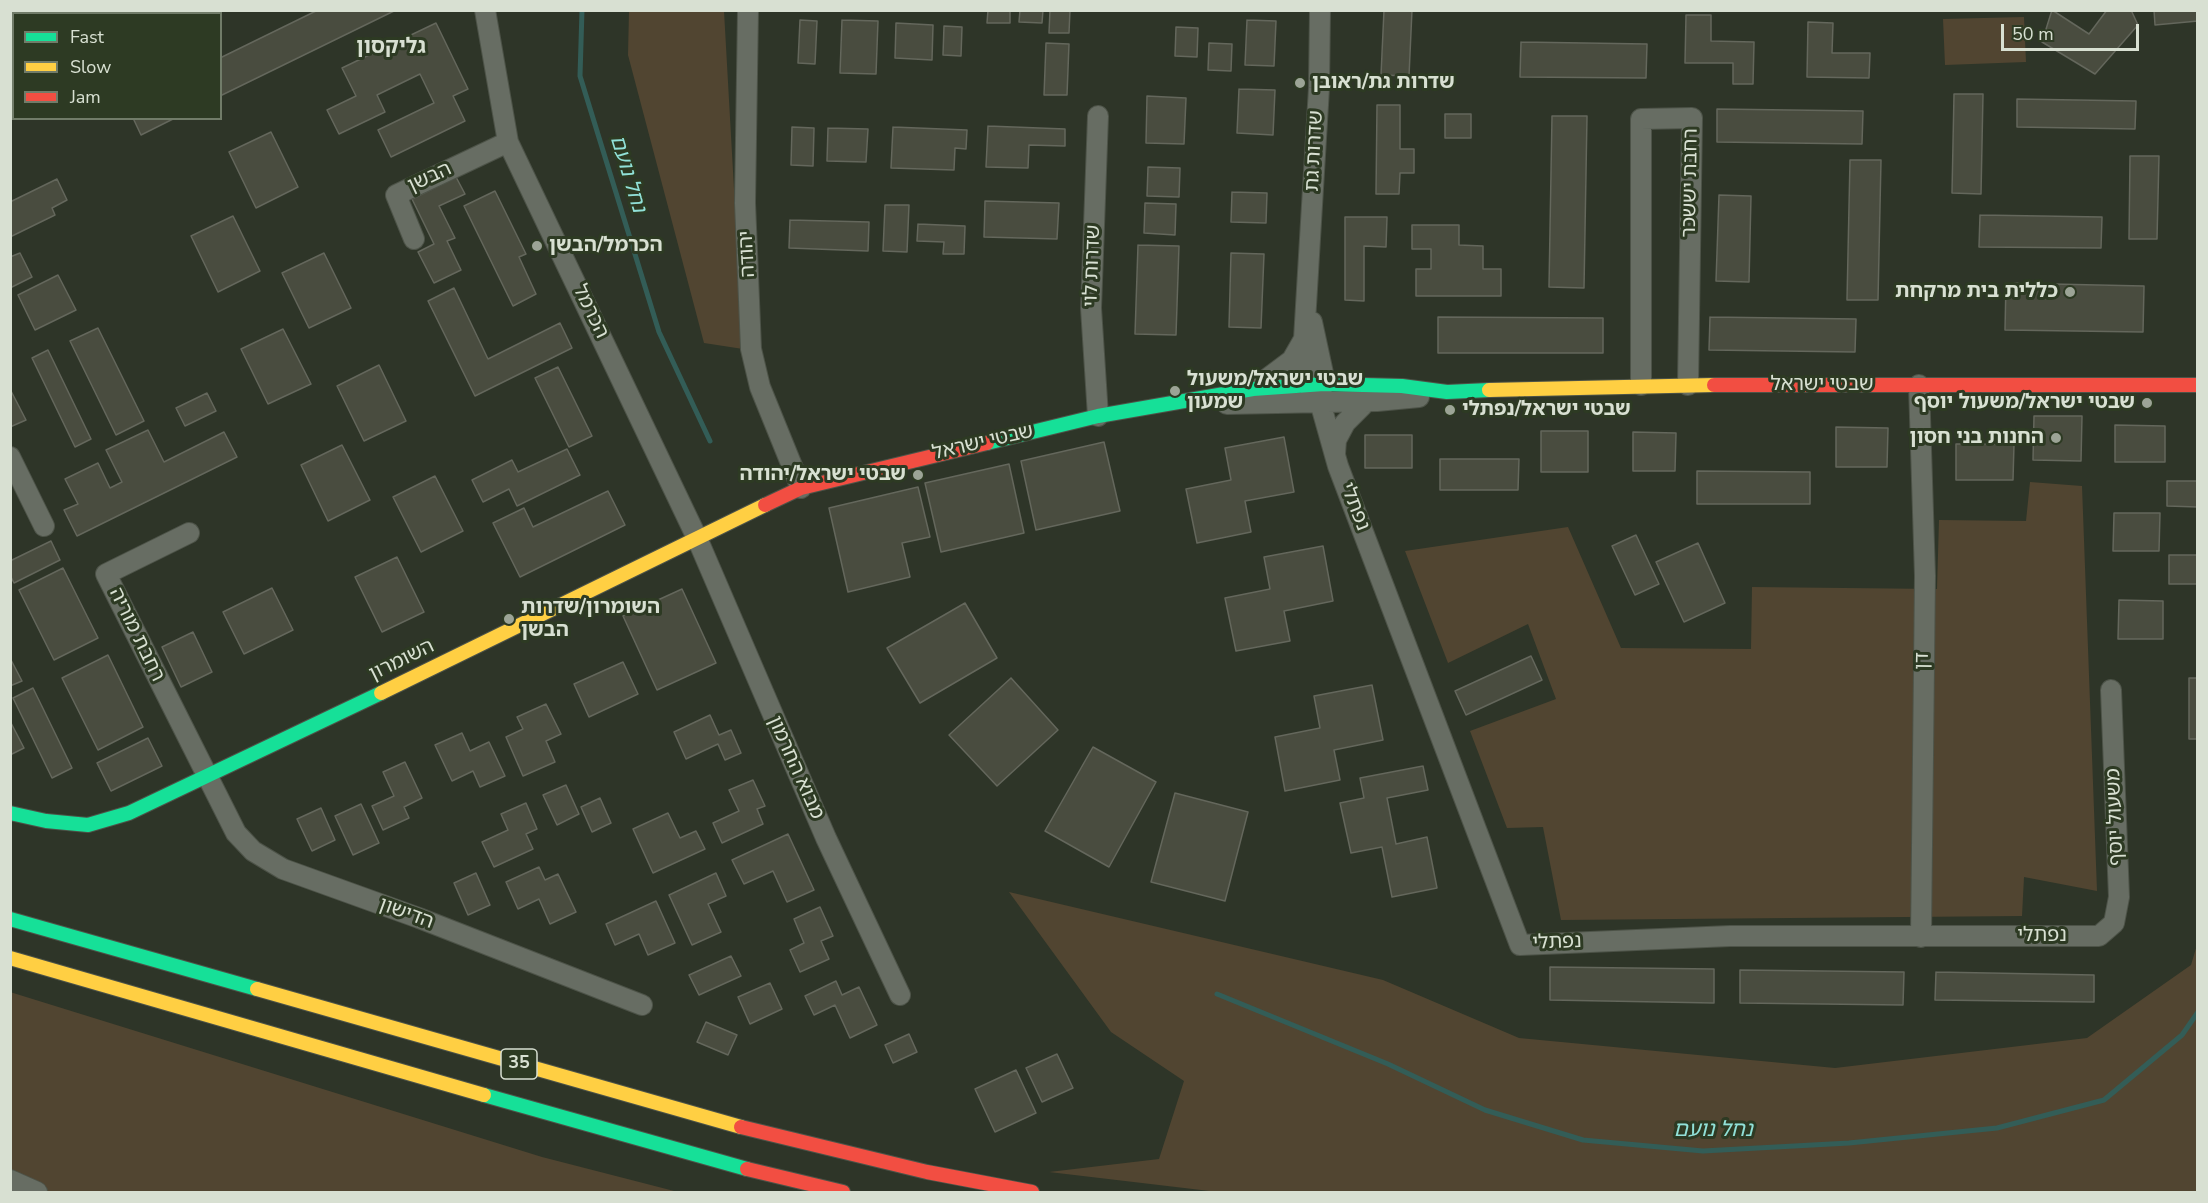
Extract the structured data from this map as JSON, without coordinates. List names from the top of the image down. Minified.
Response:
{"streets":{"main road":["שבטי ישראל","השומרון","35"],"street":["שדרות גת","הבשן","רחבת יששכר","יהודה","שדרות לוי","הכרמל","נפתלי","רחבת מוריה","דן","מבוא החרמון","משעול יוסף","הדישון"]},"crossings":[["שדרות גת","שבטי ישראל"],["שדרות גת","נפתלי"],["הבשן","הכרמל"],["רחבת יששכר","שבטי ישראל"],["יהודה","שבטי ישראל"],["יהודה","השומרון"],["שדרות לוי","שבטי ישראל"],["הכרמל","השומרון"],["הכרמל","מבוא החרמון"],["שבטי ישראל","נפתלי"],["שבטי ישראל","השומרון"],["שבטי ישראל","דן"],["נפתלי","דן"],["נפתלי","משעול יוסף"],["רחבת מוריה","השומרון"],["רחבת מוריה","הדישון"],["השומרון","מבוא החרמון"],["השומרון","הדישון"]],"districts":["גליקסון"],"water":["נחל נועם"],"places":["שדרות גת/ראובן","הכרמל/הבשן","כללית בית מרקחת","שבטי ישראל/משעול שמעון","שבטי ישראל/משעול יוסף","שבטי ישראל/נפתלי","החנות בני חסון","שבטי ישראל/יהודה","השומרון/שדרות הבשן"],"legend":["Fast","Slow","Jam"],"scale_bar":"50 m"}
